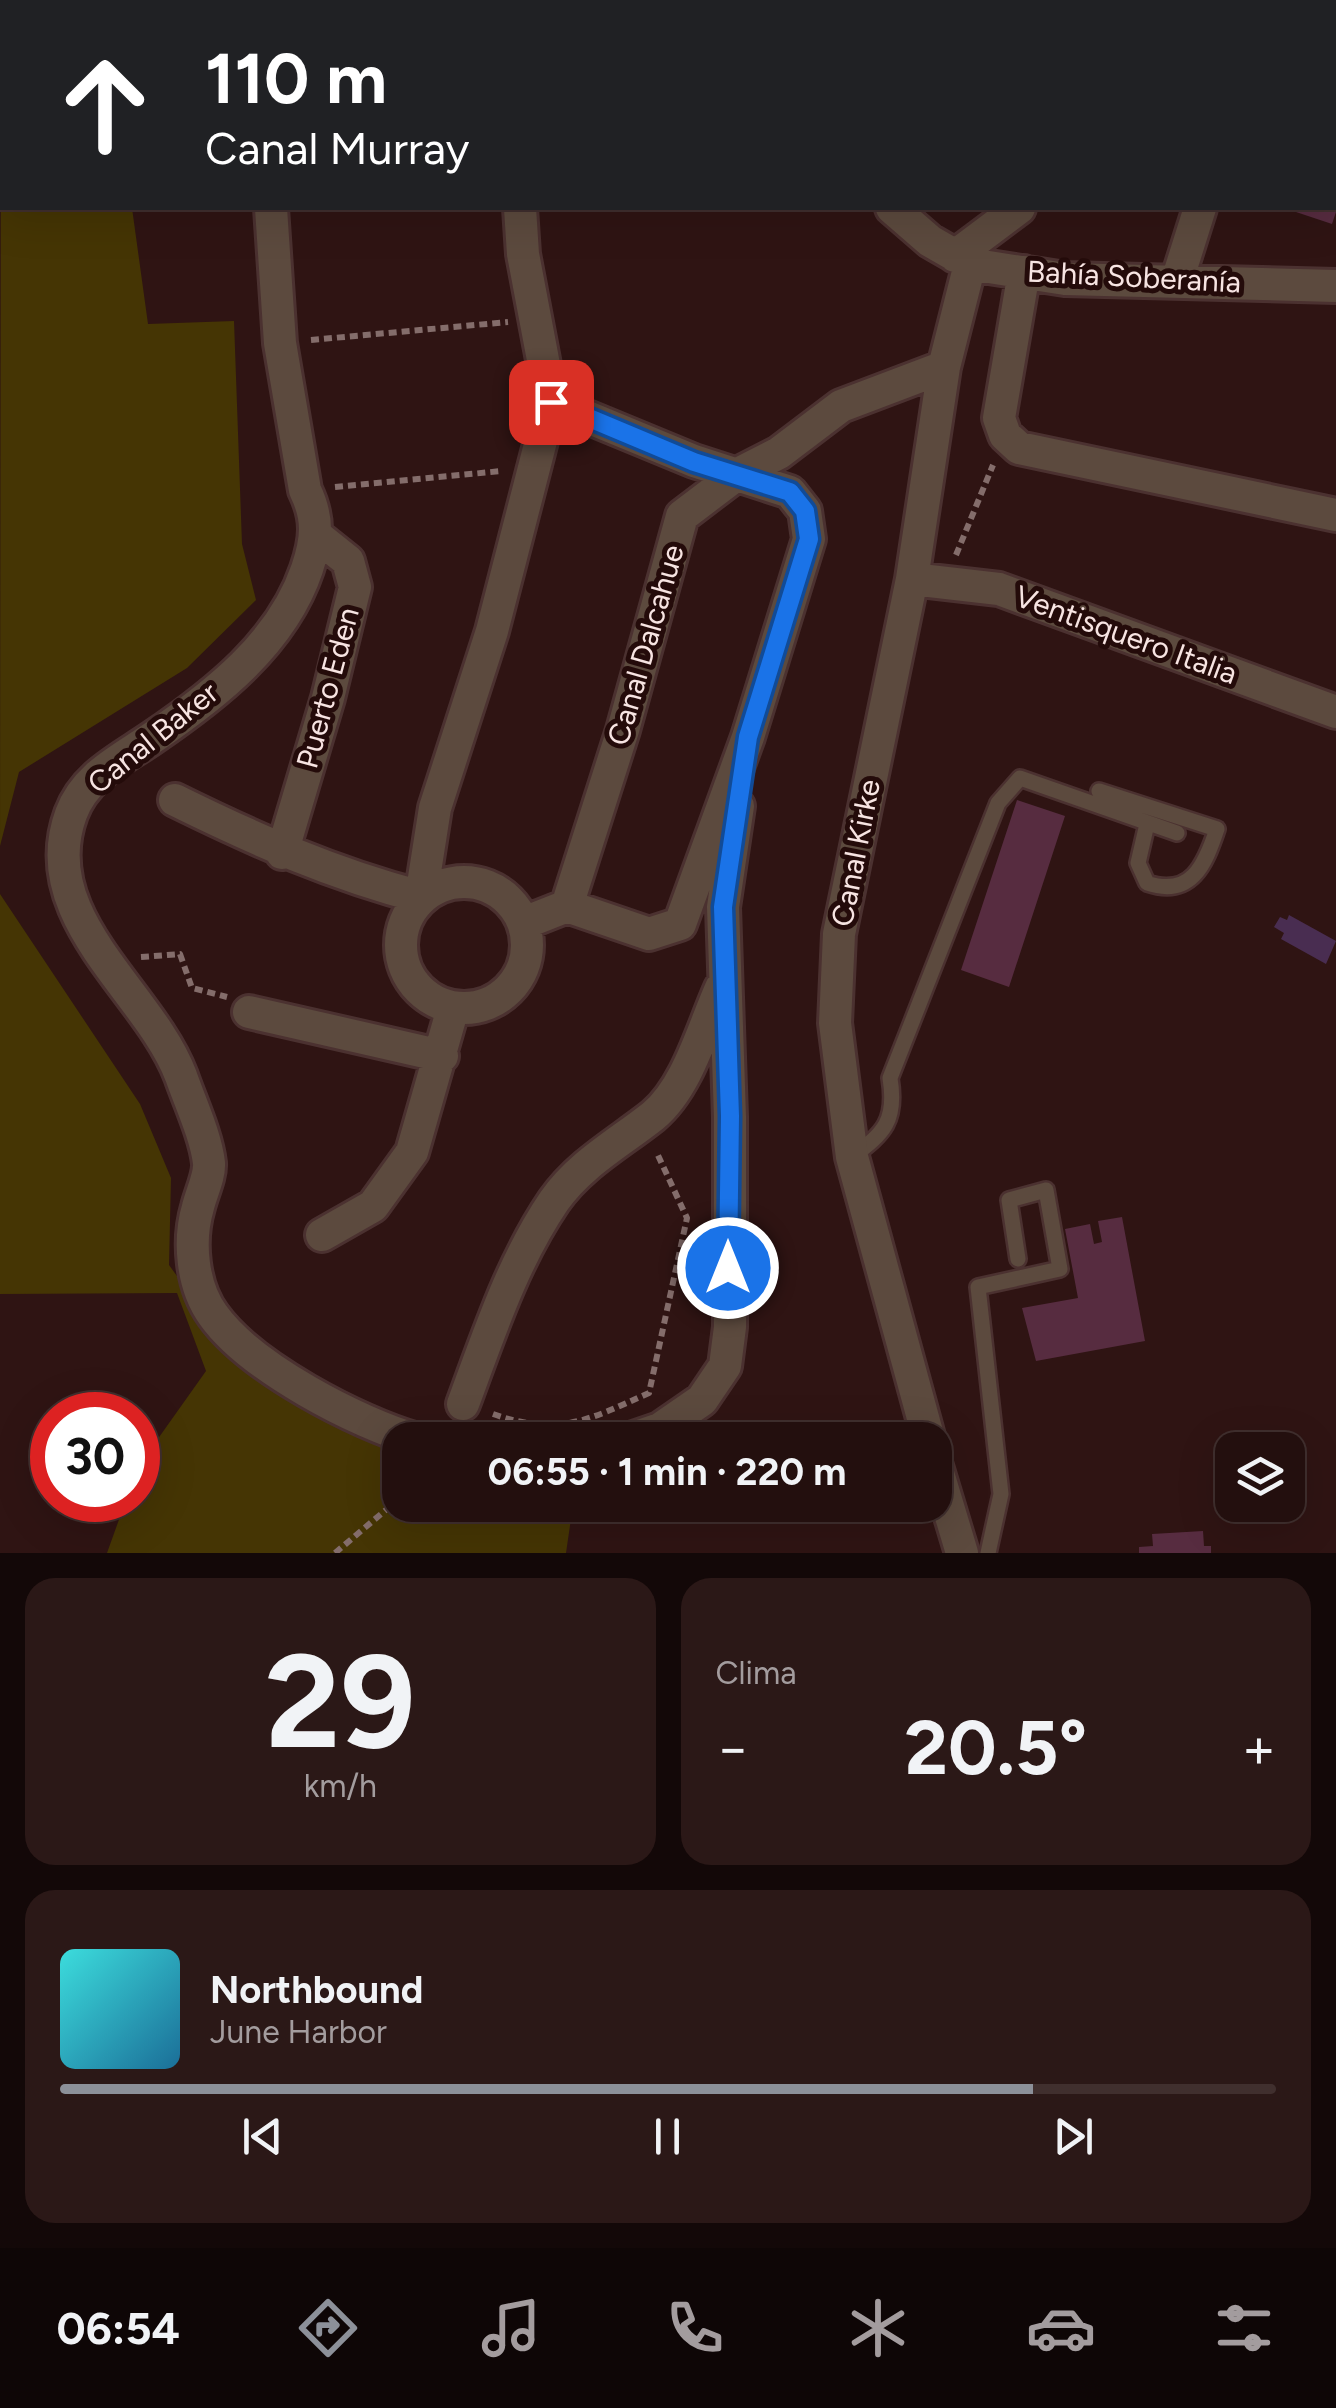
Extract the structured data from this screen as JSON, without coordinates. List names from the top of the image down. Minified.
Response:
{"streets":{"street":["Bahía Soberanía","Ventisquero Italia","Canal Dalcahue","Puerto Eden","Canal Baker","Canal Kirke"]},"crossings":[["Bahía Soberanía","Canal Kirke"],["Ventisquero Italia","Canal Kirke"],["Canal Dalcahue","Canal Kirke"],["Puerto Eden","Canal Baker"]],"page":{"turn":["110 m","Canal Murray"],"limit":"30","trip":"06:55 · 1 min · 220 m","tile":[["29","km/h"],"Clima"],"heat":["−","20.5°","+"],"song":["Northbound","June Harbor"],"tabs":"06:54"}}
